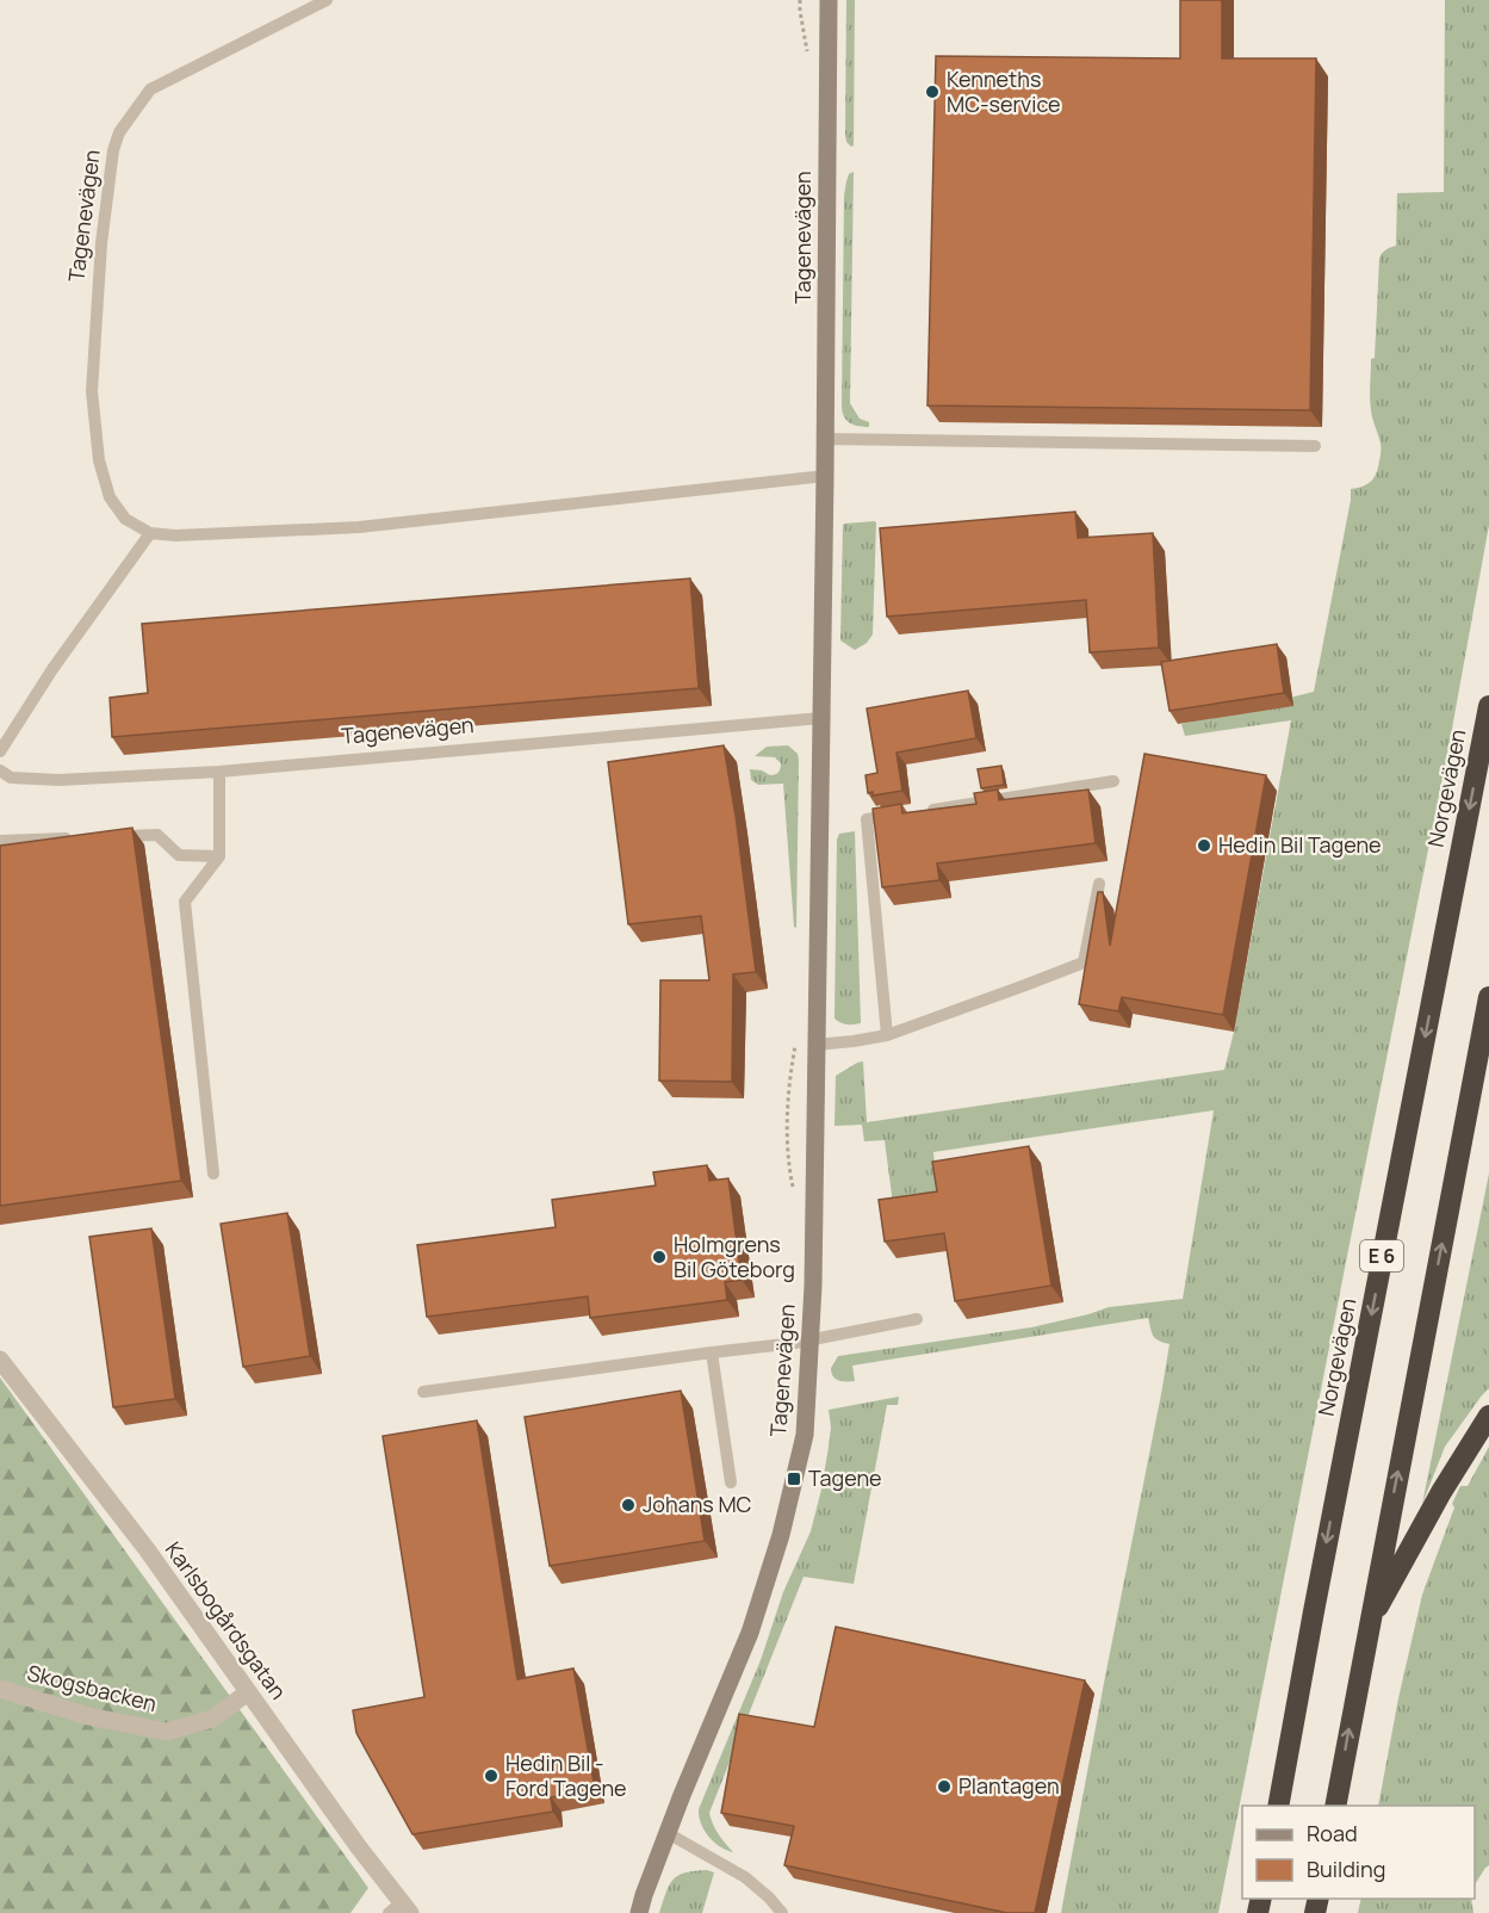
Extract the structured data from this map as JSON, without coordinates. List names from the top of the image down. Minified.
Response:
{"streets":{"highway":["Norgevägen","E 6"],"street":["Tagenevägen","Karlsbogårdsgatan","Skogsbacken"]},"crossings":[["Karlsbogårdsgatan","Skogsbacken"]],"places":{"other":["Kenneths MC-service","Hedin Bil Tagene","Holmgrens Bil Göteborg","Johans MC","Hedin Bil - Ford Tagene","Plantagen"],"transit":["Tagene"]},"legend":["Road","Building"]}
